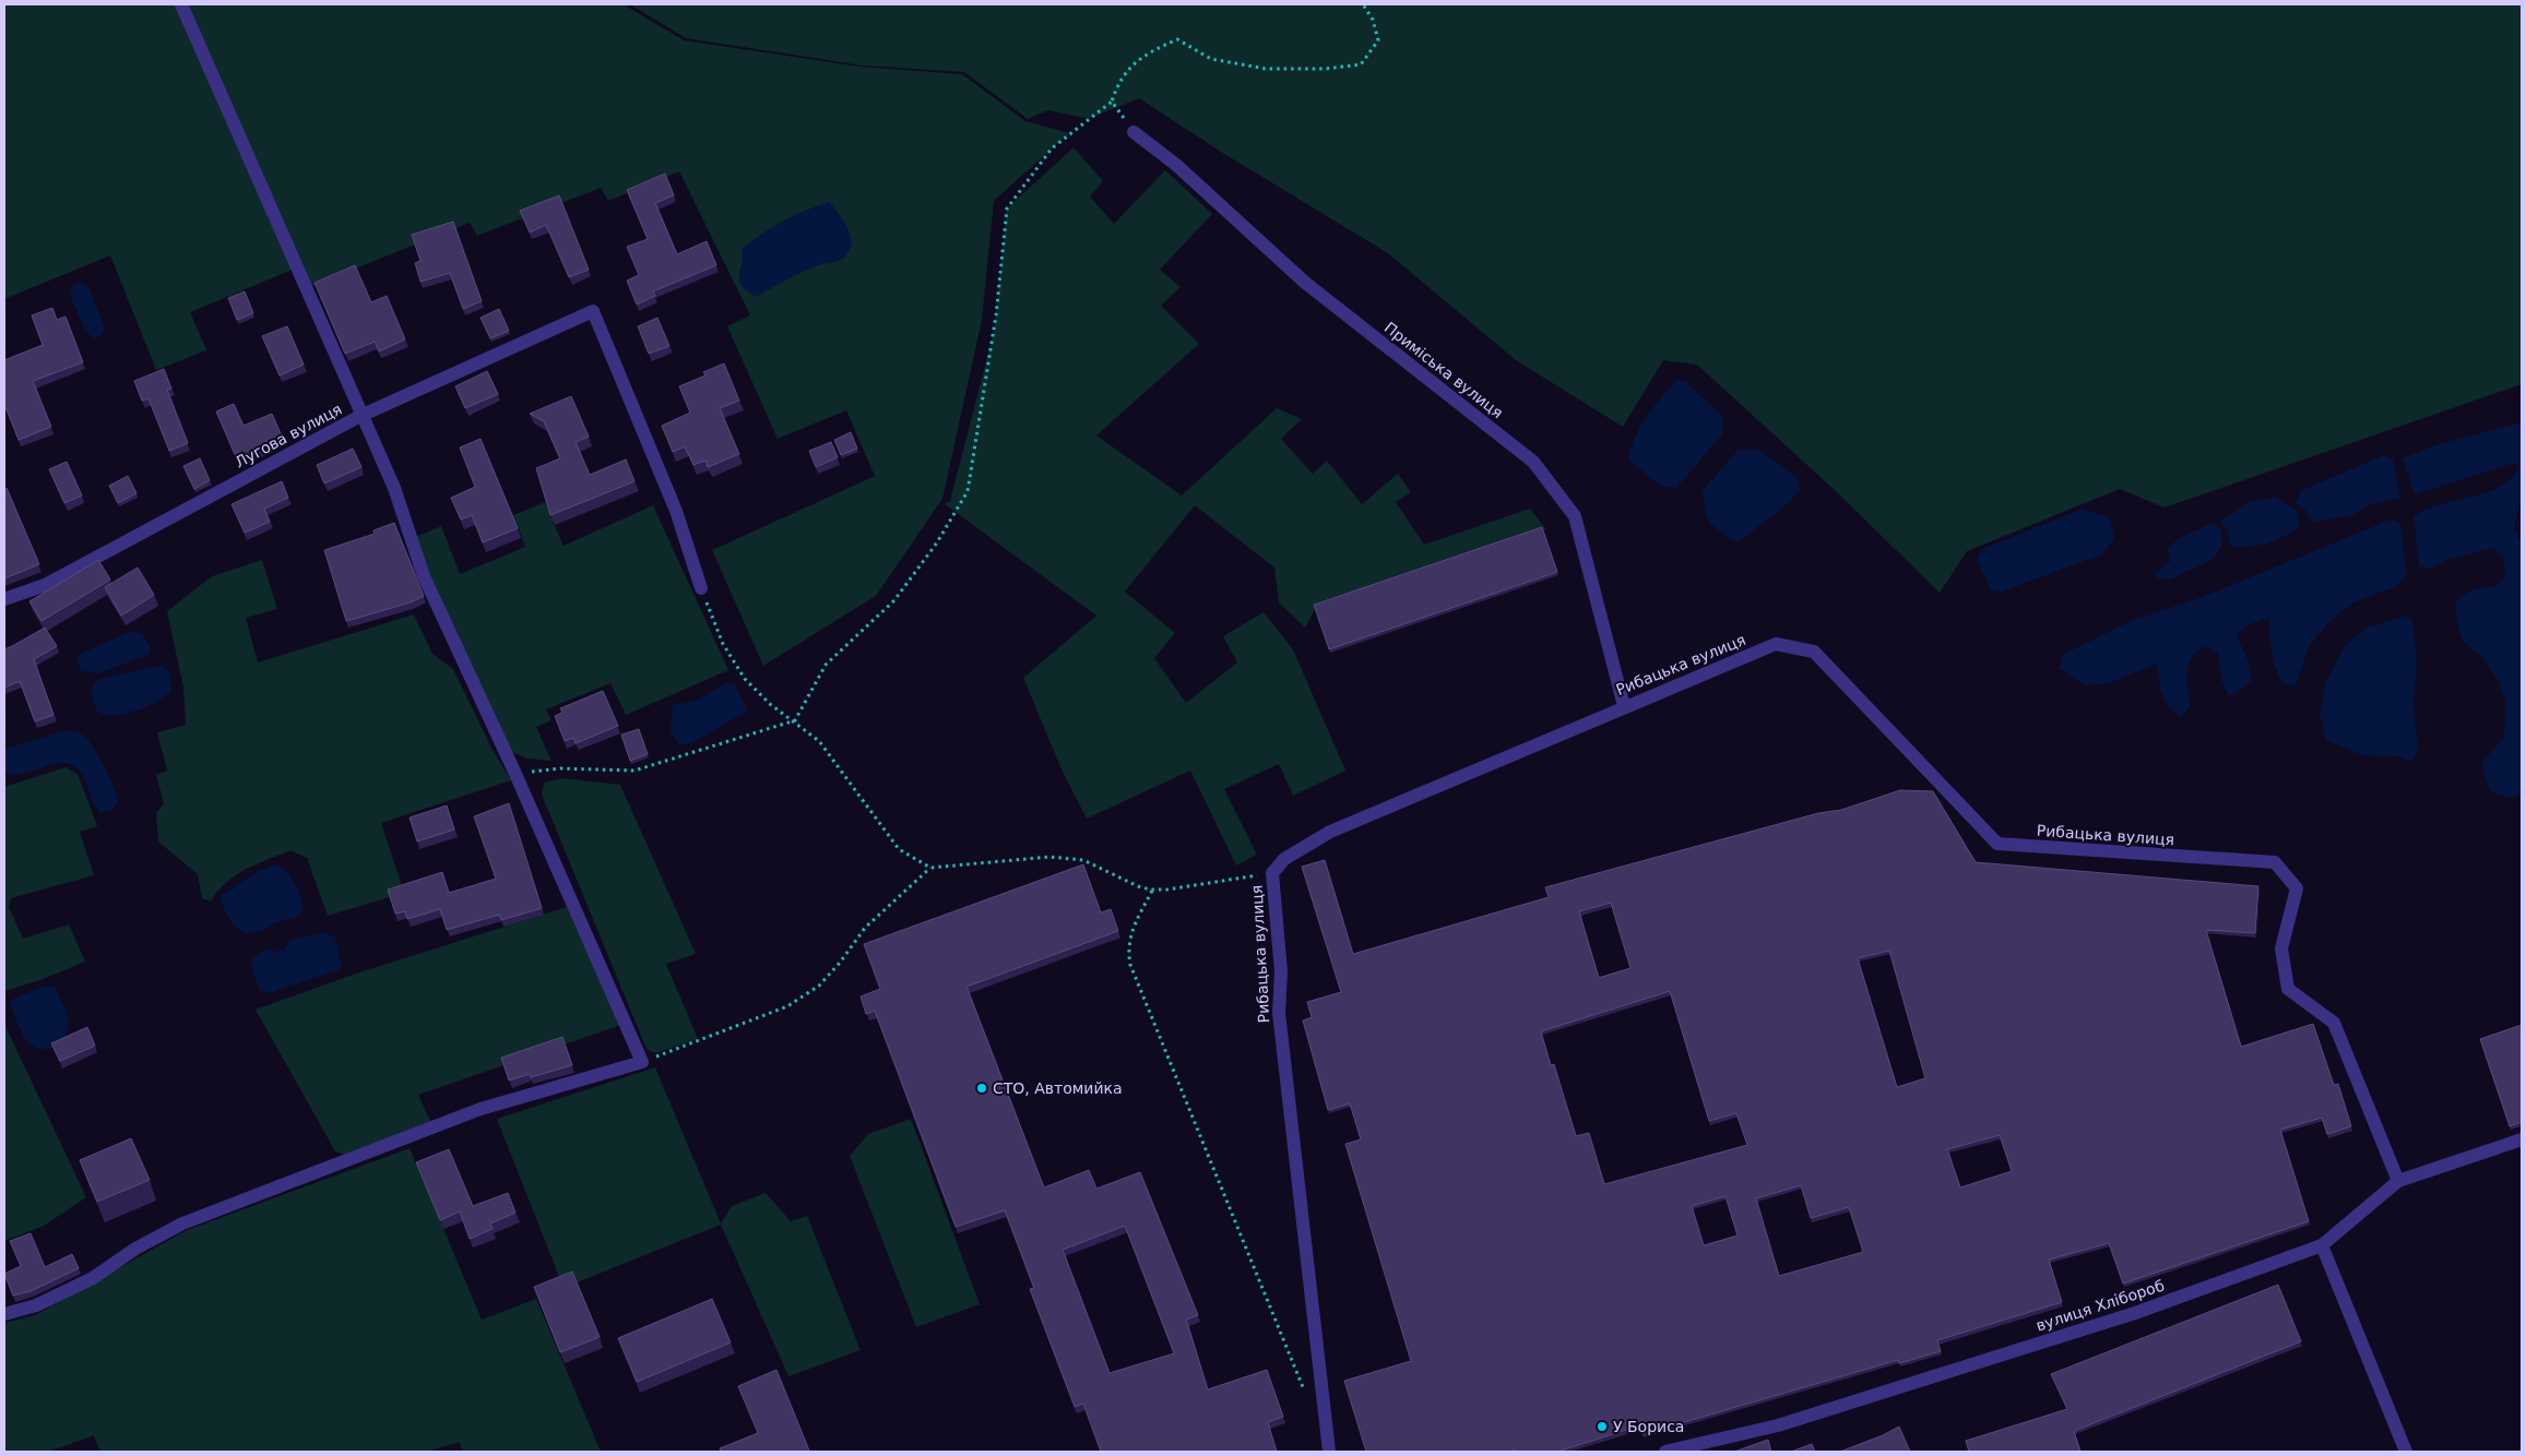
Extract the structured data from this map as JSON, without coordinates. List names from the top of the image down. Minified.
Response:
{"streets":{"street":["Приміська вулиця","Лугова вулиця","Рибацька вулиця","вулиця Хлібороб"]},"crossings":[["Приміська вулиця","Рибацька вулиця"],["Рибацька вулиця","вулиця Хлібороб"]],"places":["СТО, Автомийка","У Бориса"]}
